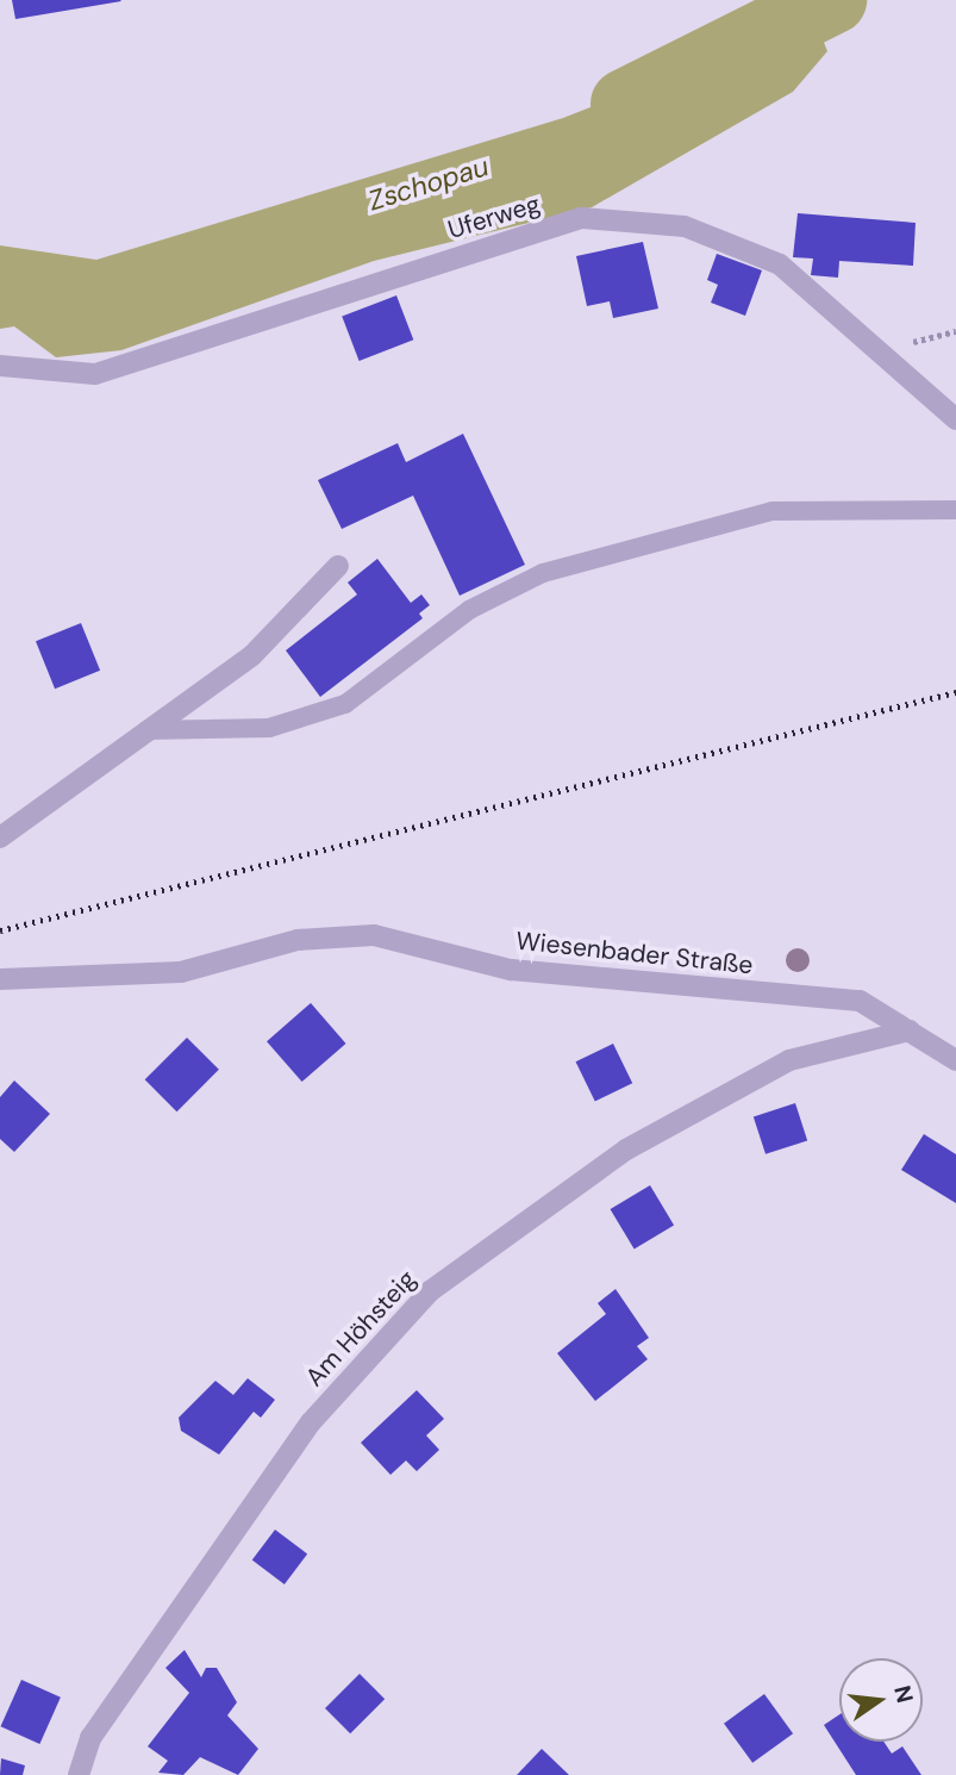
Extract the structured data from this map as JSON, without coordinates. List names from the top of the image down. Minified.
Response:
{"streets":{"street":["Uferweg","Wiesenbader Straße","Am Höhsteig"]},"crossings":[["Wiesenbader Straße","Am Höhsteig"]],"water":["Zschopau"],"north":"right"}
